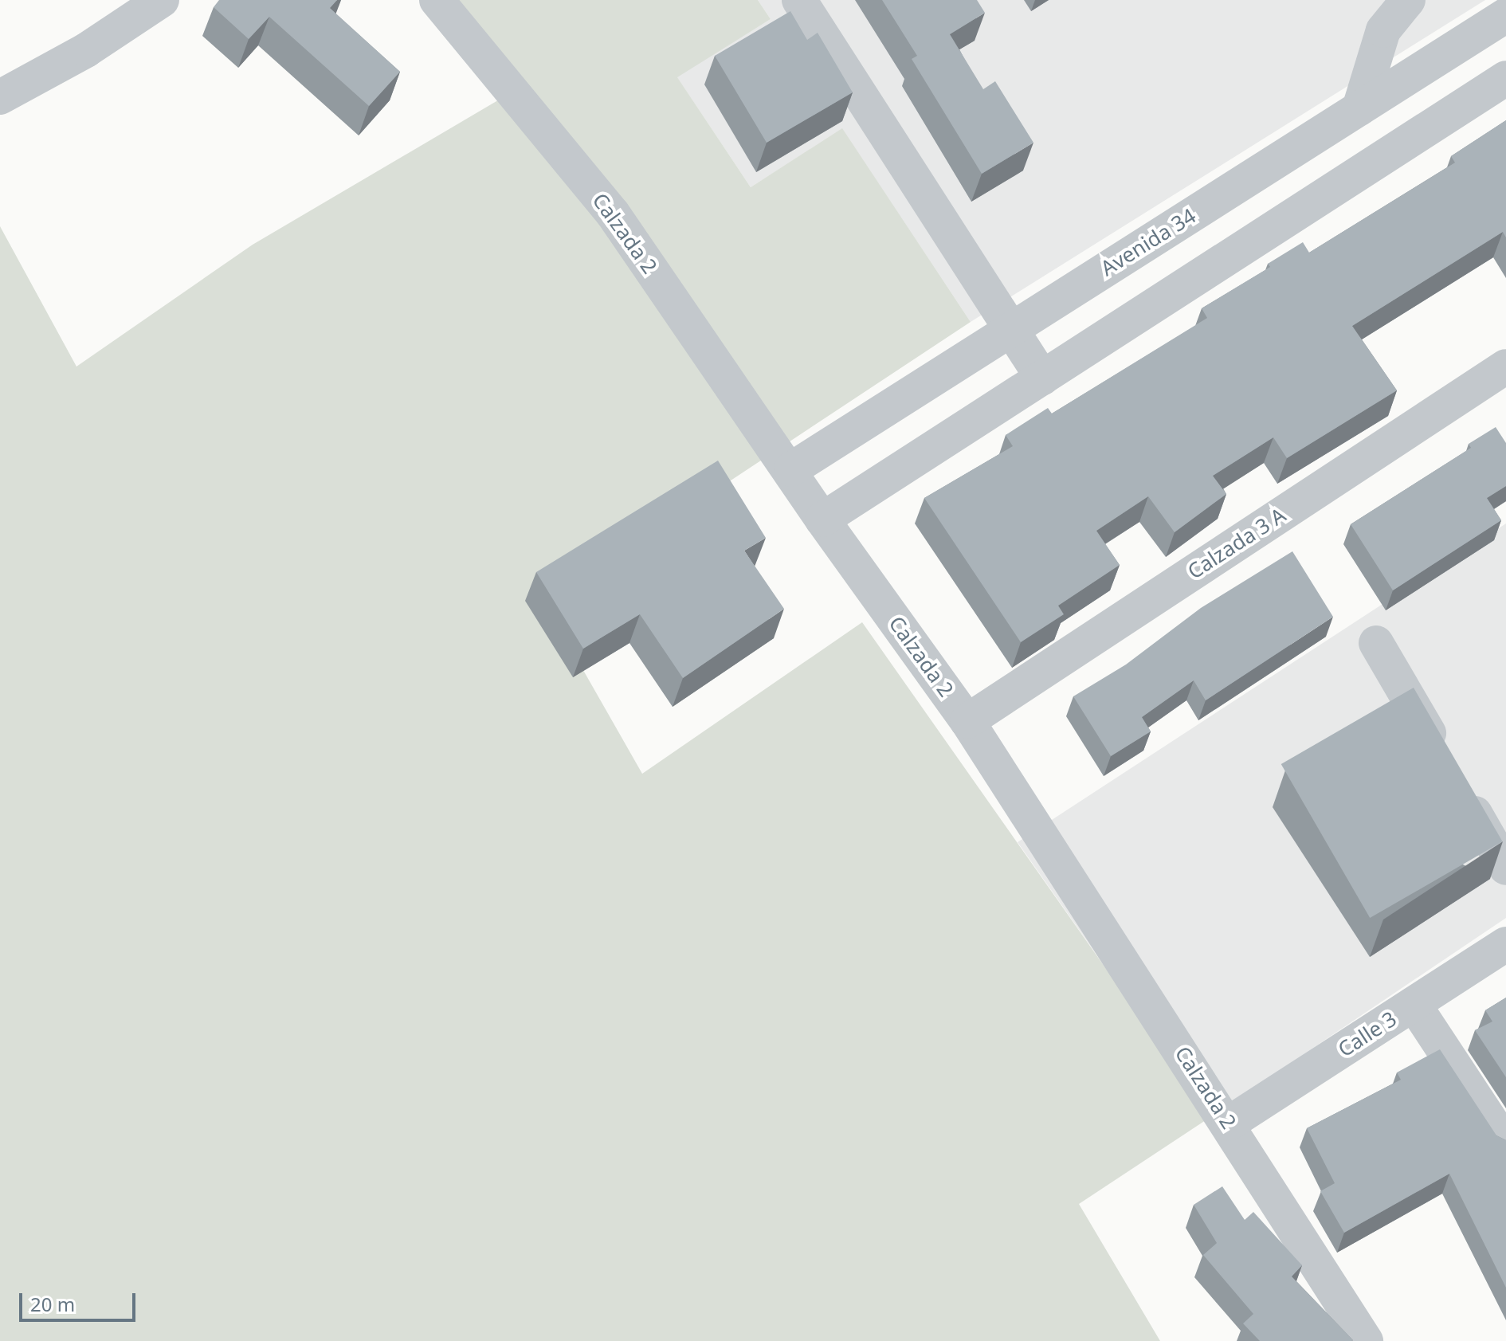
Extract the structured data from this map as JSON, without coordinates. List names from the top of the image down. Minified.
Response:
{"streets":{"street":["Calzada 2","Avenida 34","Calzada 3 A","Calle 3"]},"crossings":[["Calzada 2","Avenida 34"],["Calzada 2","Calzada 3 A"],["Calzada 2","Calle 3"]],"scale_bar":"20 m"}
